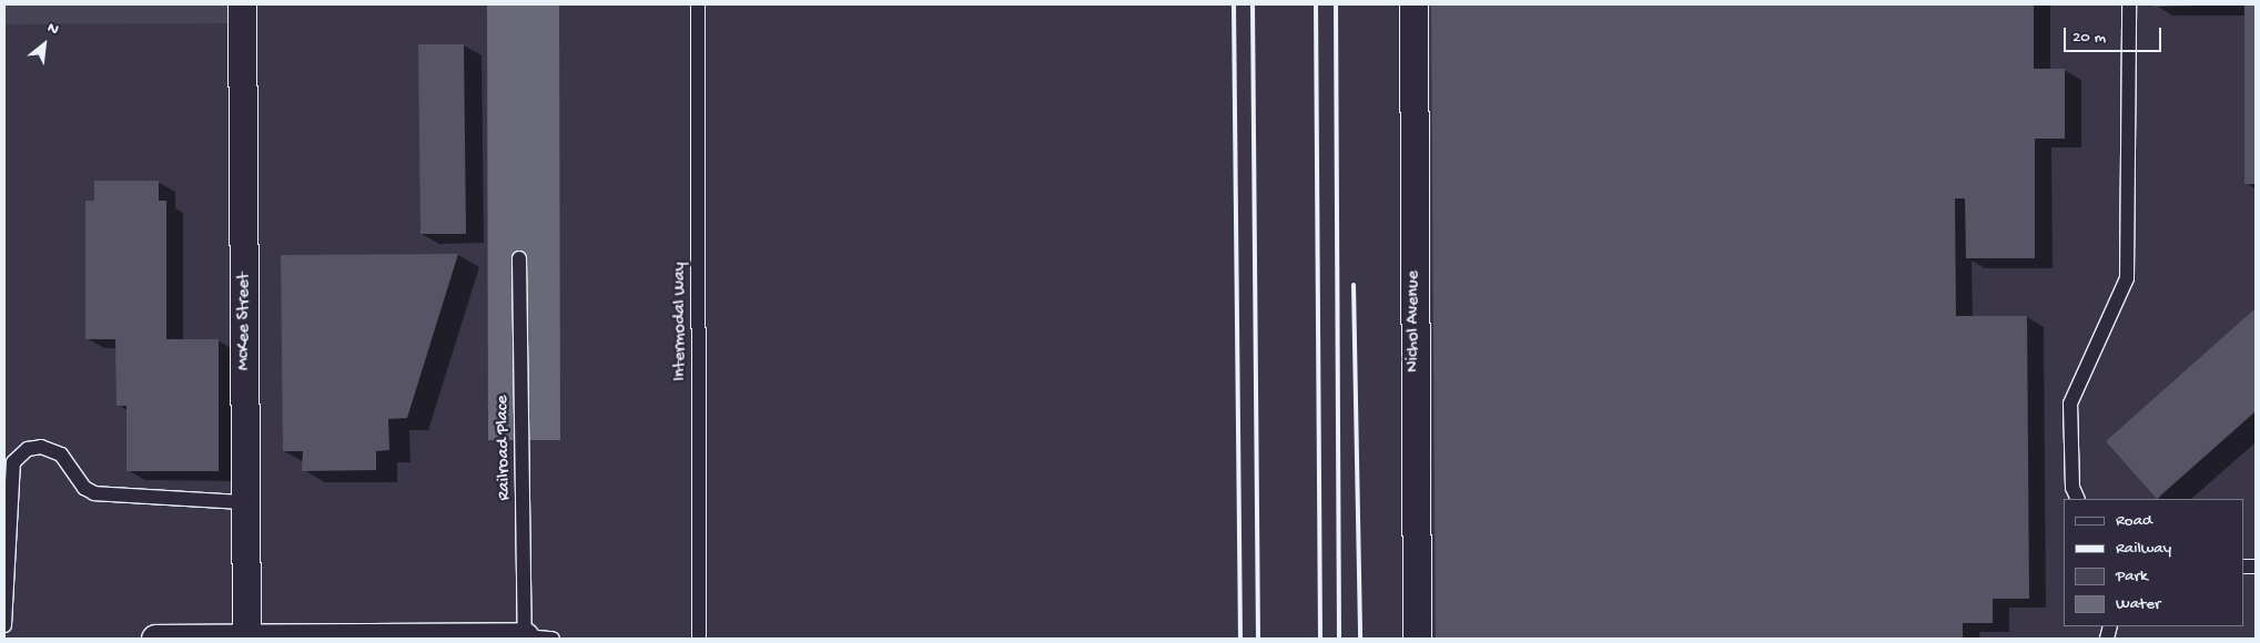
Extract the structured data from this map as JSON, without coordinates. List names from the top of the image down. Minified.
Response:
{"streets":{"street":["McKee Street","Nichol Avenue"],"lane":["Intermodal Way","Railroad Place"]},"legend":["Road","Railway","Park","Water"],"scale_bar":"20 m","north":"top right"}
